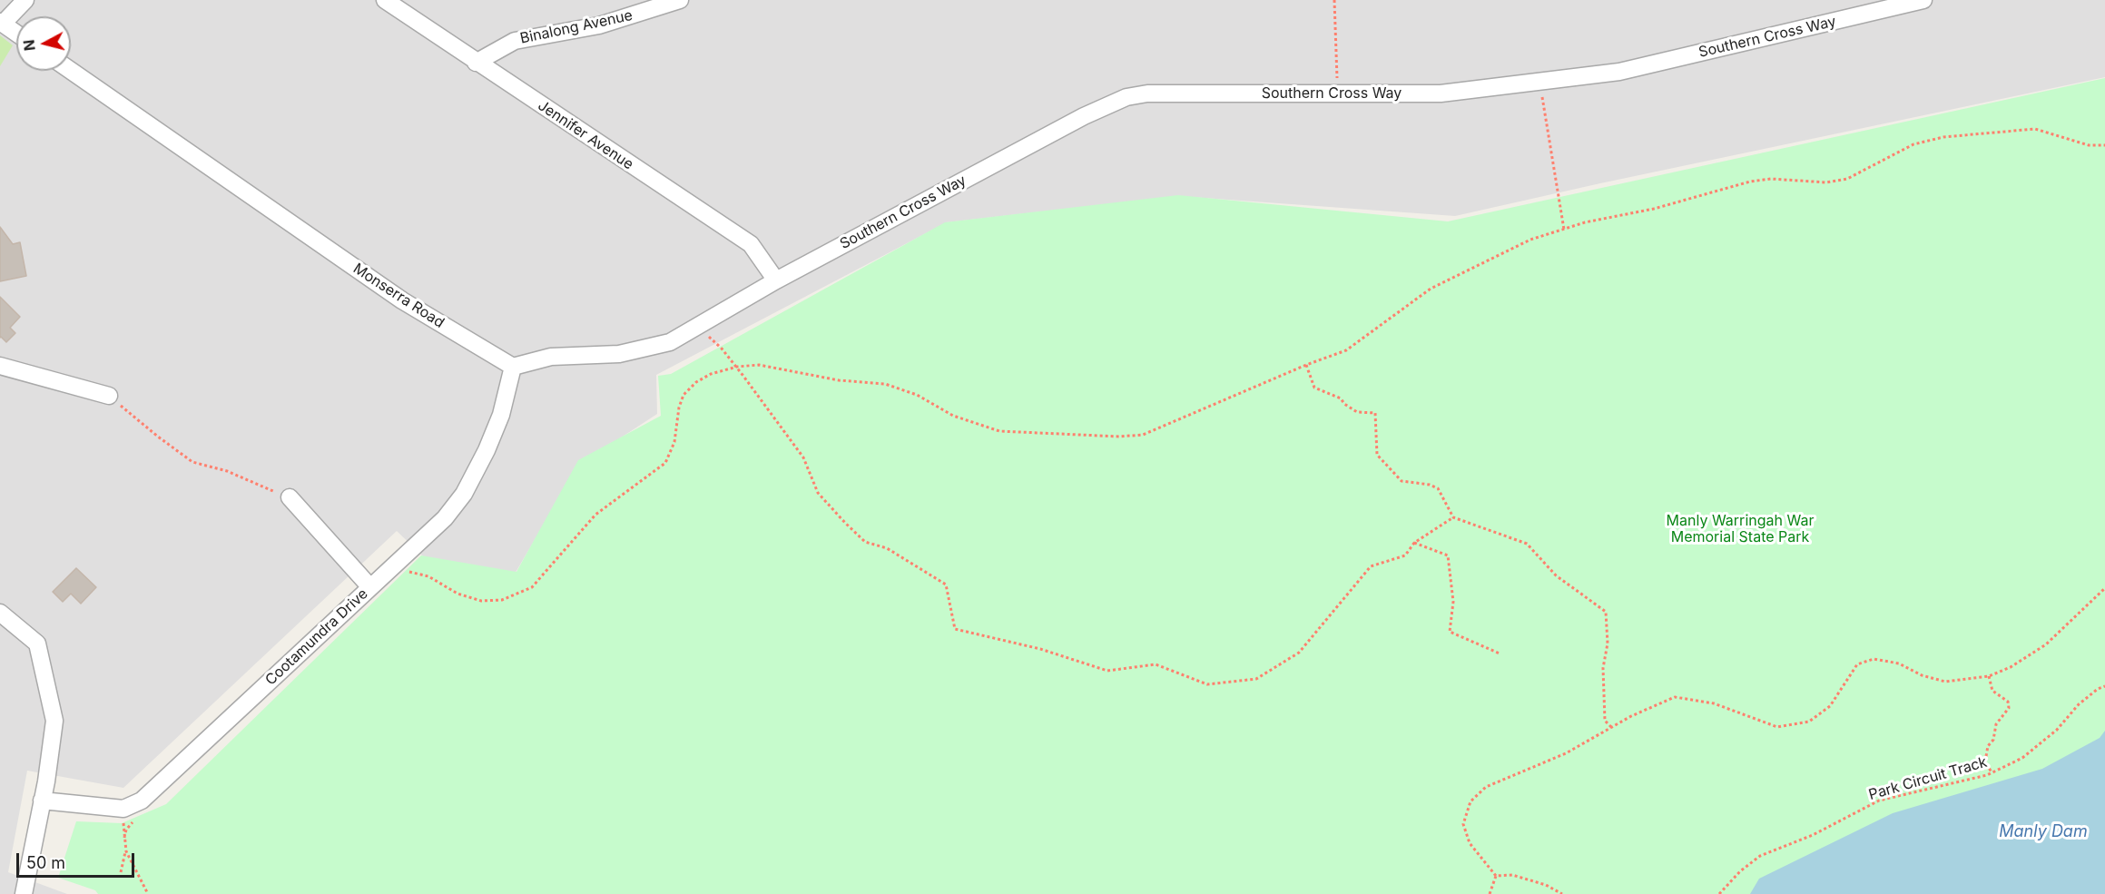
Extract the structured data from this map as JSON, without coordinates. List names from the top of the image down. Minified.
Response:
{"streets":{"street":["Binalong Avenue","Southern Cross Way","Jennifer Avenue","Monserra Road","Cootamundra Drive"],"path":["Park Circuit Track"]},"crossings":[["Binalong Avenue","Jennifer Avenue"],["Southern Cross Way","Jennifer Avenue"],["Monserra Road","Cootamundra Drive"]],"water":["Manly Dam"],"parks":["Manly Warringah War Memorial State Park"],"scale_bar":"50 m","north":"left"}
